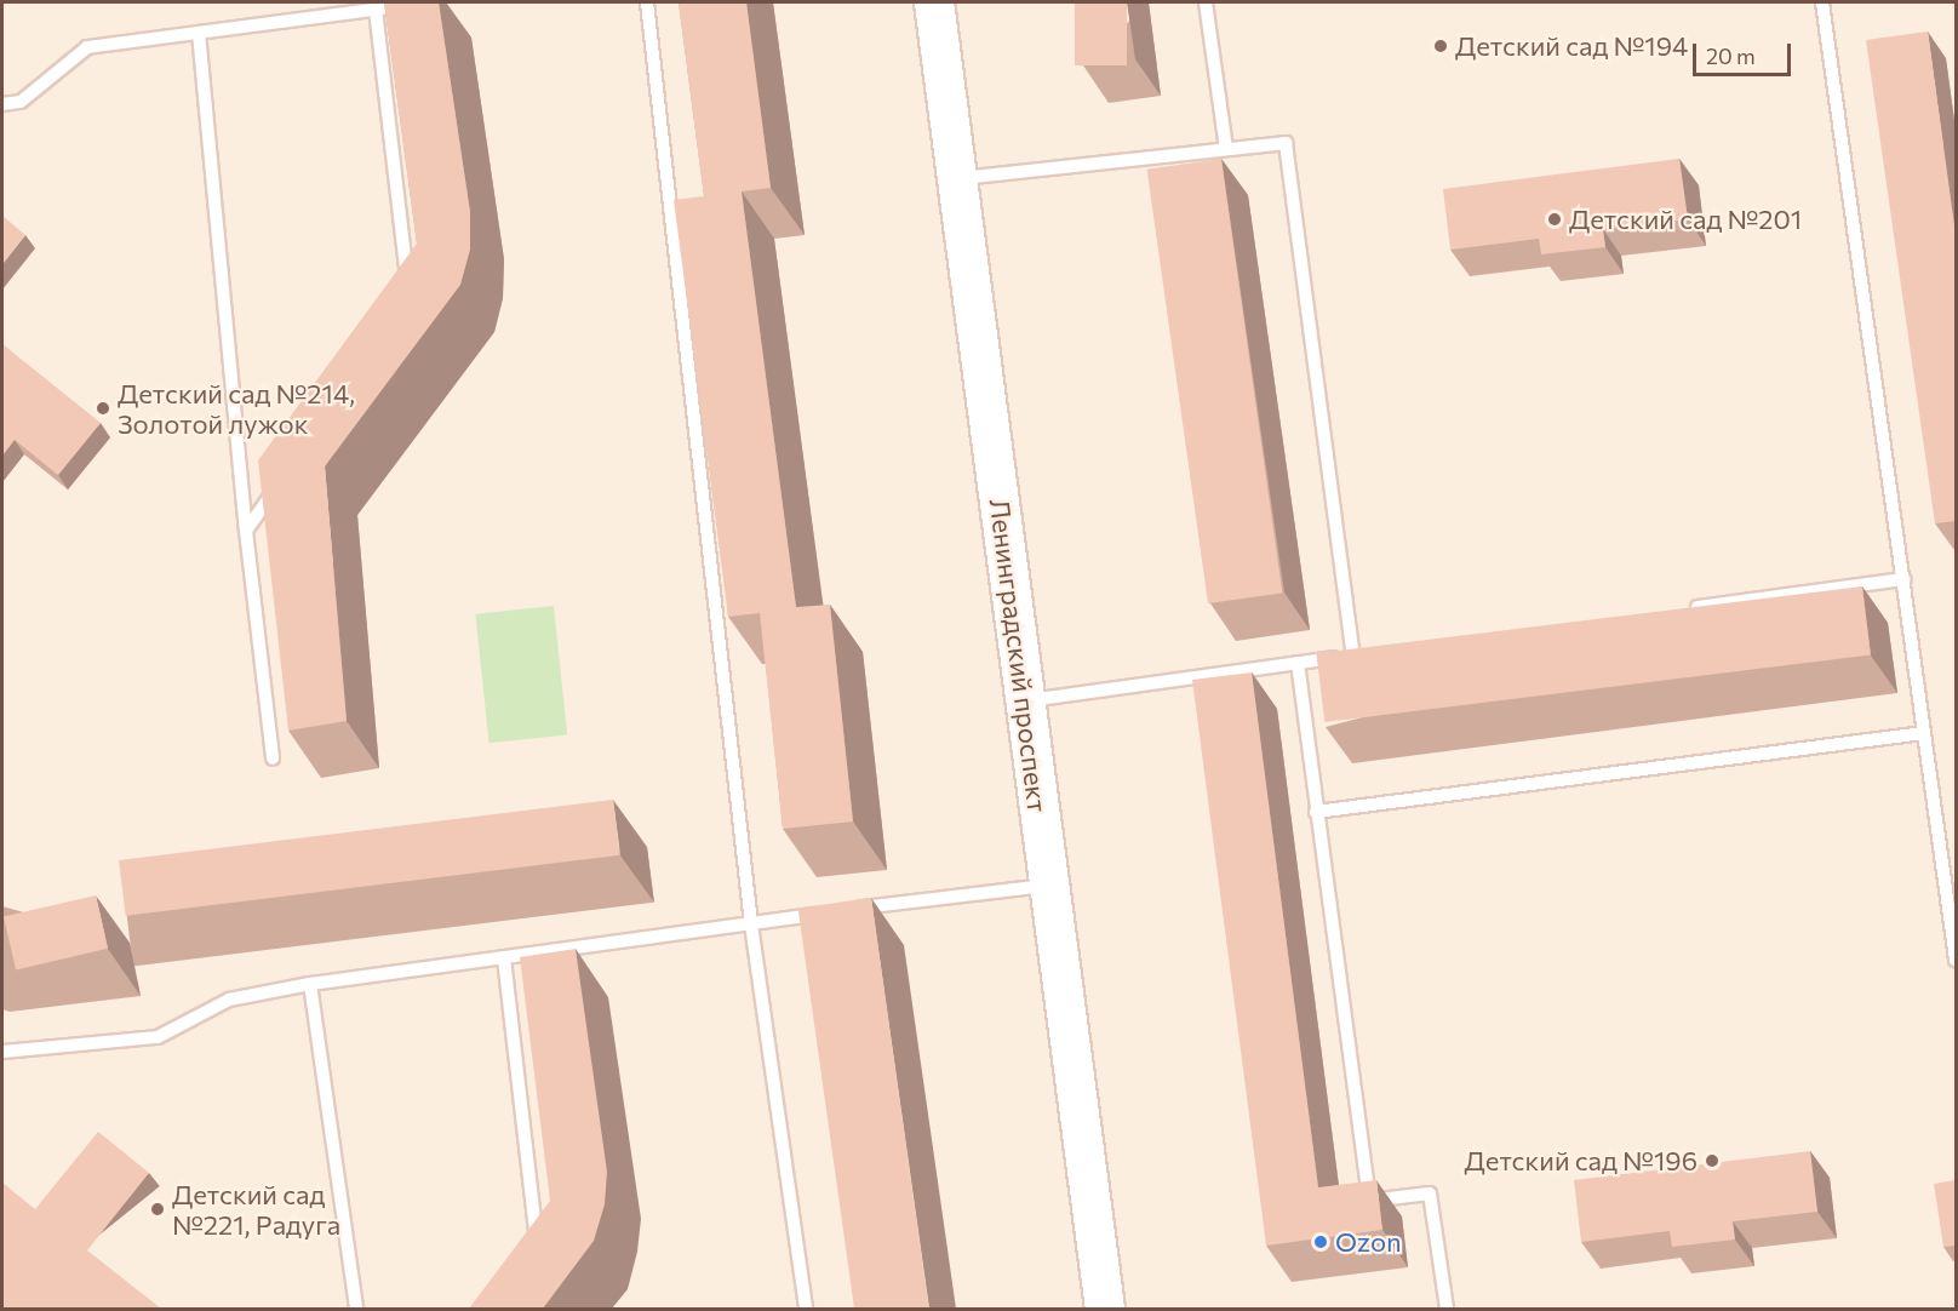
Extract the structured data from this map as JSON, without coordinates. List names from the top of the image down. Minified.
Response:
{"streets":{"main road":["Ленинградский проспект"]},"places":["Детский сад №194","Детский сад №201","Детский сад №214, Золотой лужок","Детский сад №196","Детский сад №221, Радуга","Ozon"],"scale_bar":"20 m"}
